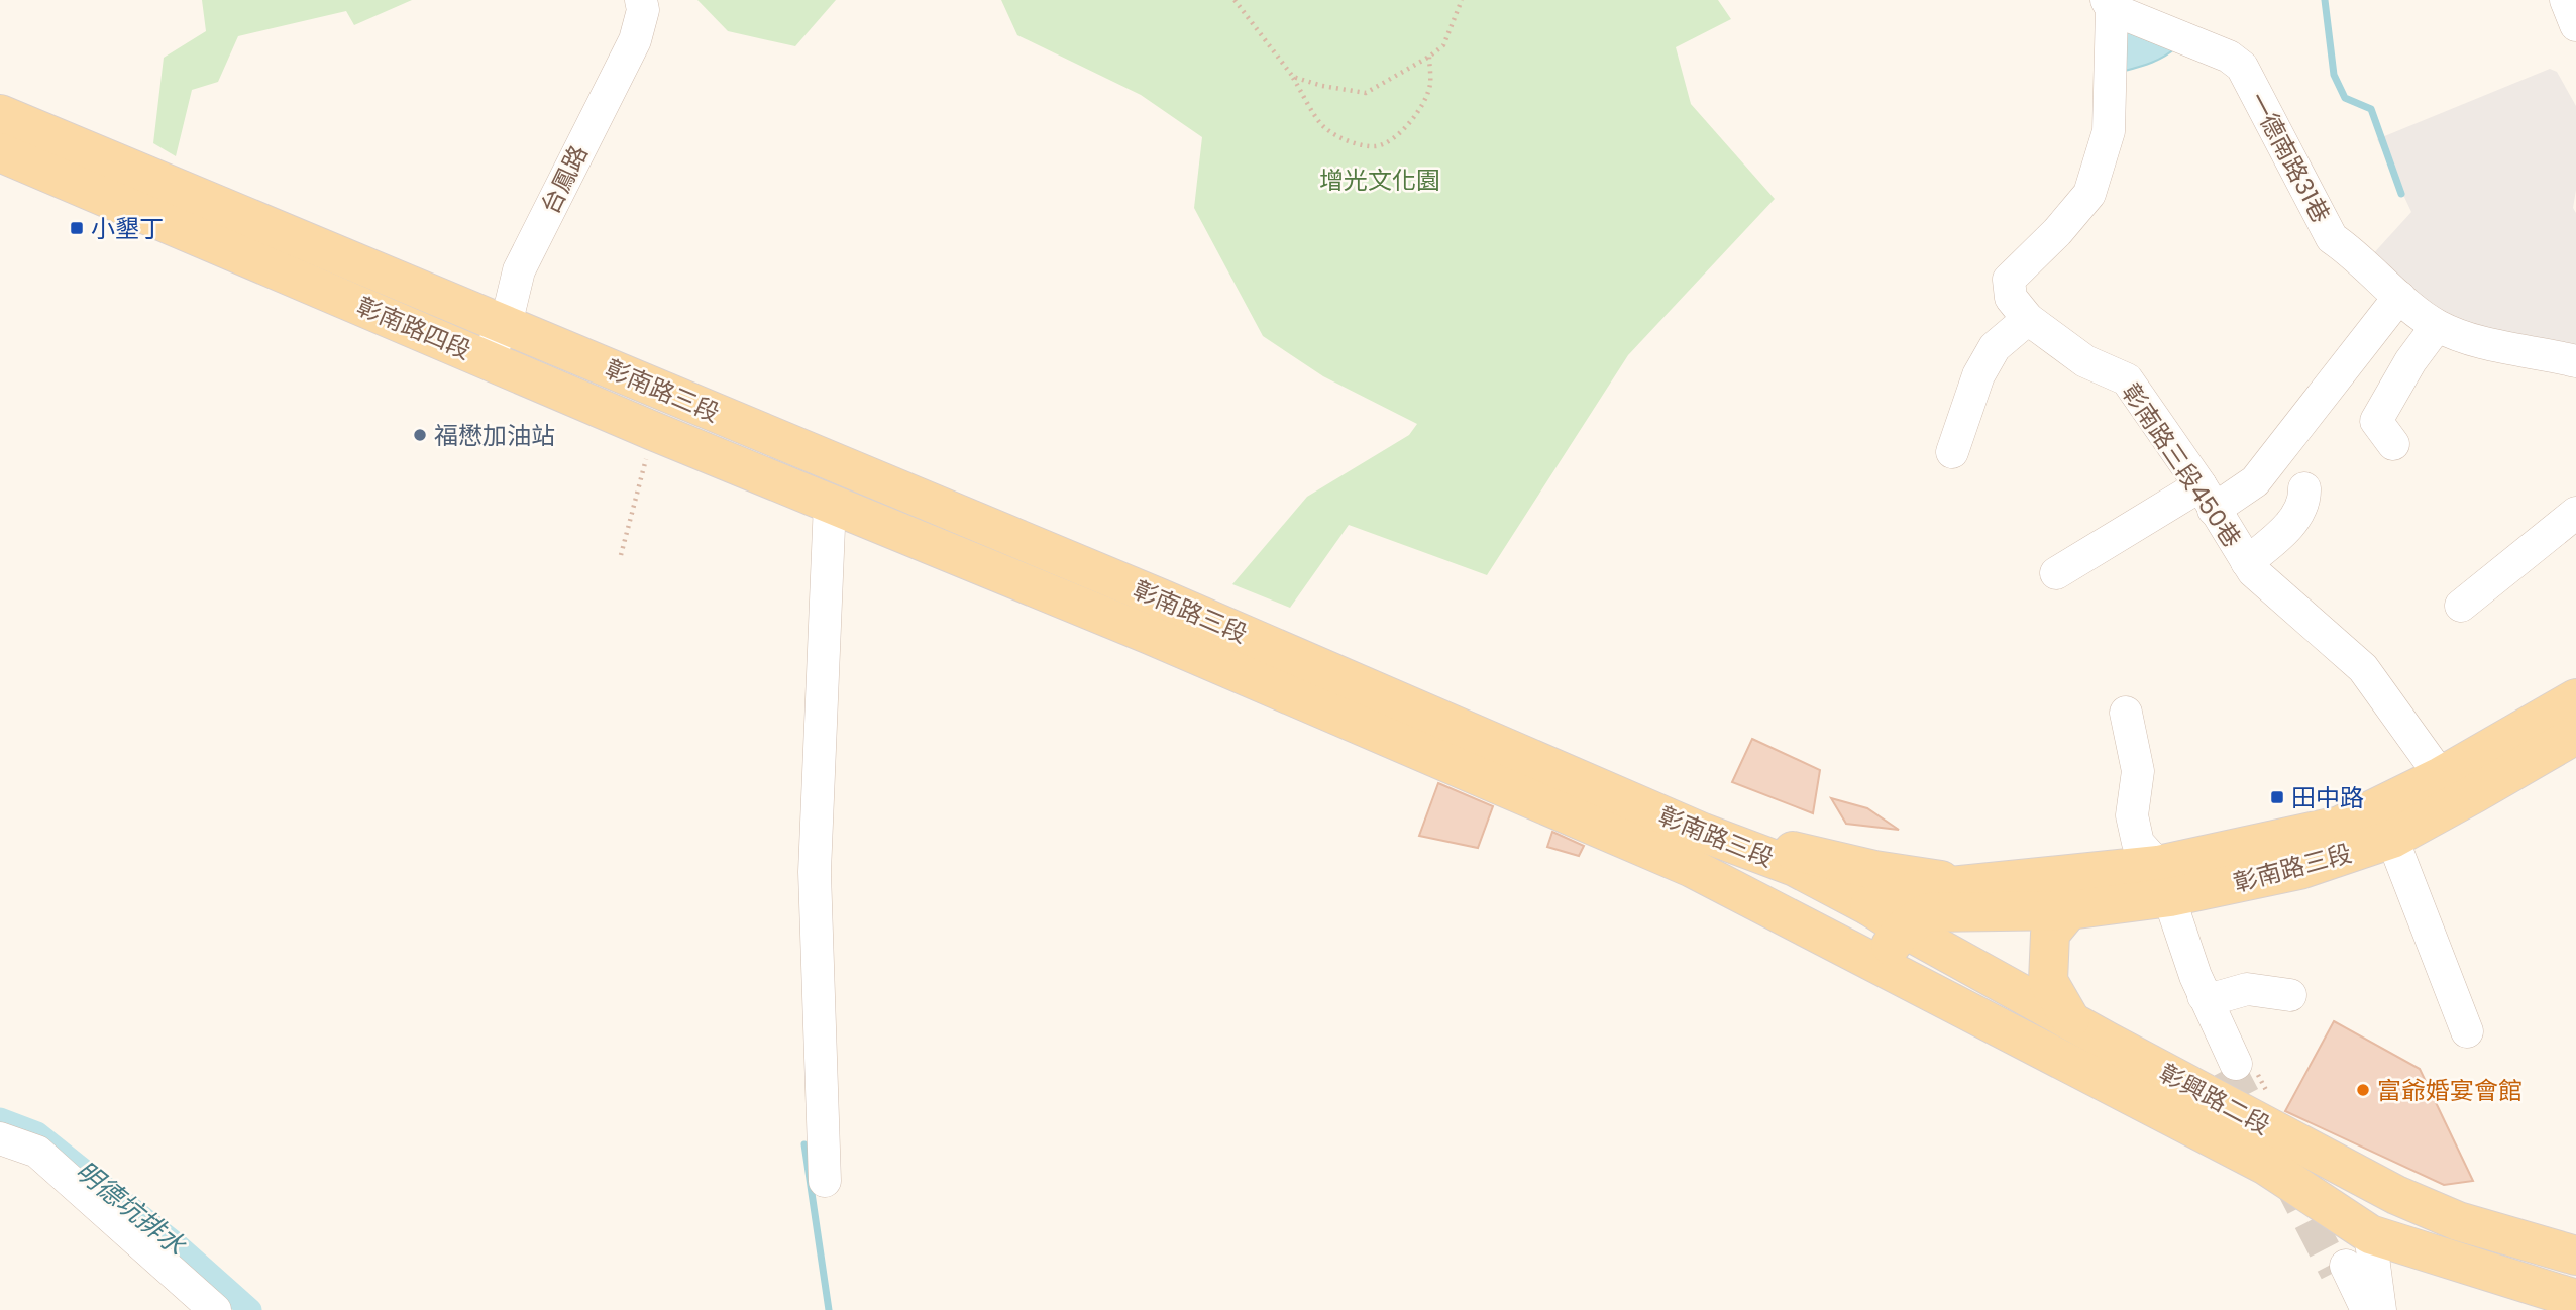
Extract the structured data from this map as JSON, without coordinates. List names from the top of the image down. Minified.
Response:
{"streets":{"main road":["彰南路四段","彰南路三段","彰興路二段"],"street":["一德南路31巷","台鳳路","彰南路三段450巷"]},"crossings":[["一德南路31巷","彰南路三段450巷"],["台鳳路","彰南路四段"],["台鳳路","彰南路三段"],["彰南路四段","彰南路三段"],["彰南路三段","彰南路三段450巷"],["彰南路三段","彰興路二段"]],"water":["明德坑排水"],"parks":["增光文化園"],"places":{"transit":["小墾丁","田中路"],"other":["福懋加油站","富爺婚宴會館"]}}
